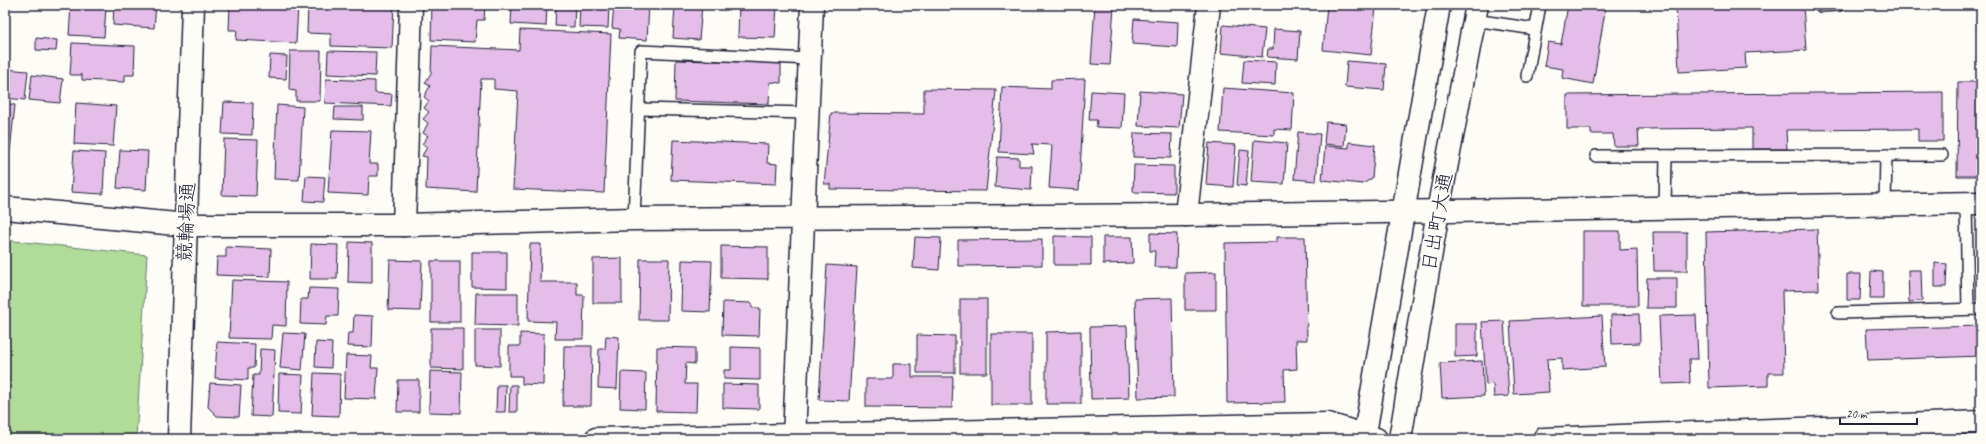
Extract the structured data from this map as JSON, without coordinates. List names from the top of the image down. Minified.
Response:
{"streets":{"street":["競輪場通","日出町大通"]},"scale_bar":"20 m"}
